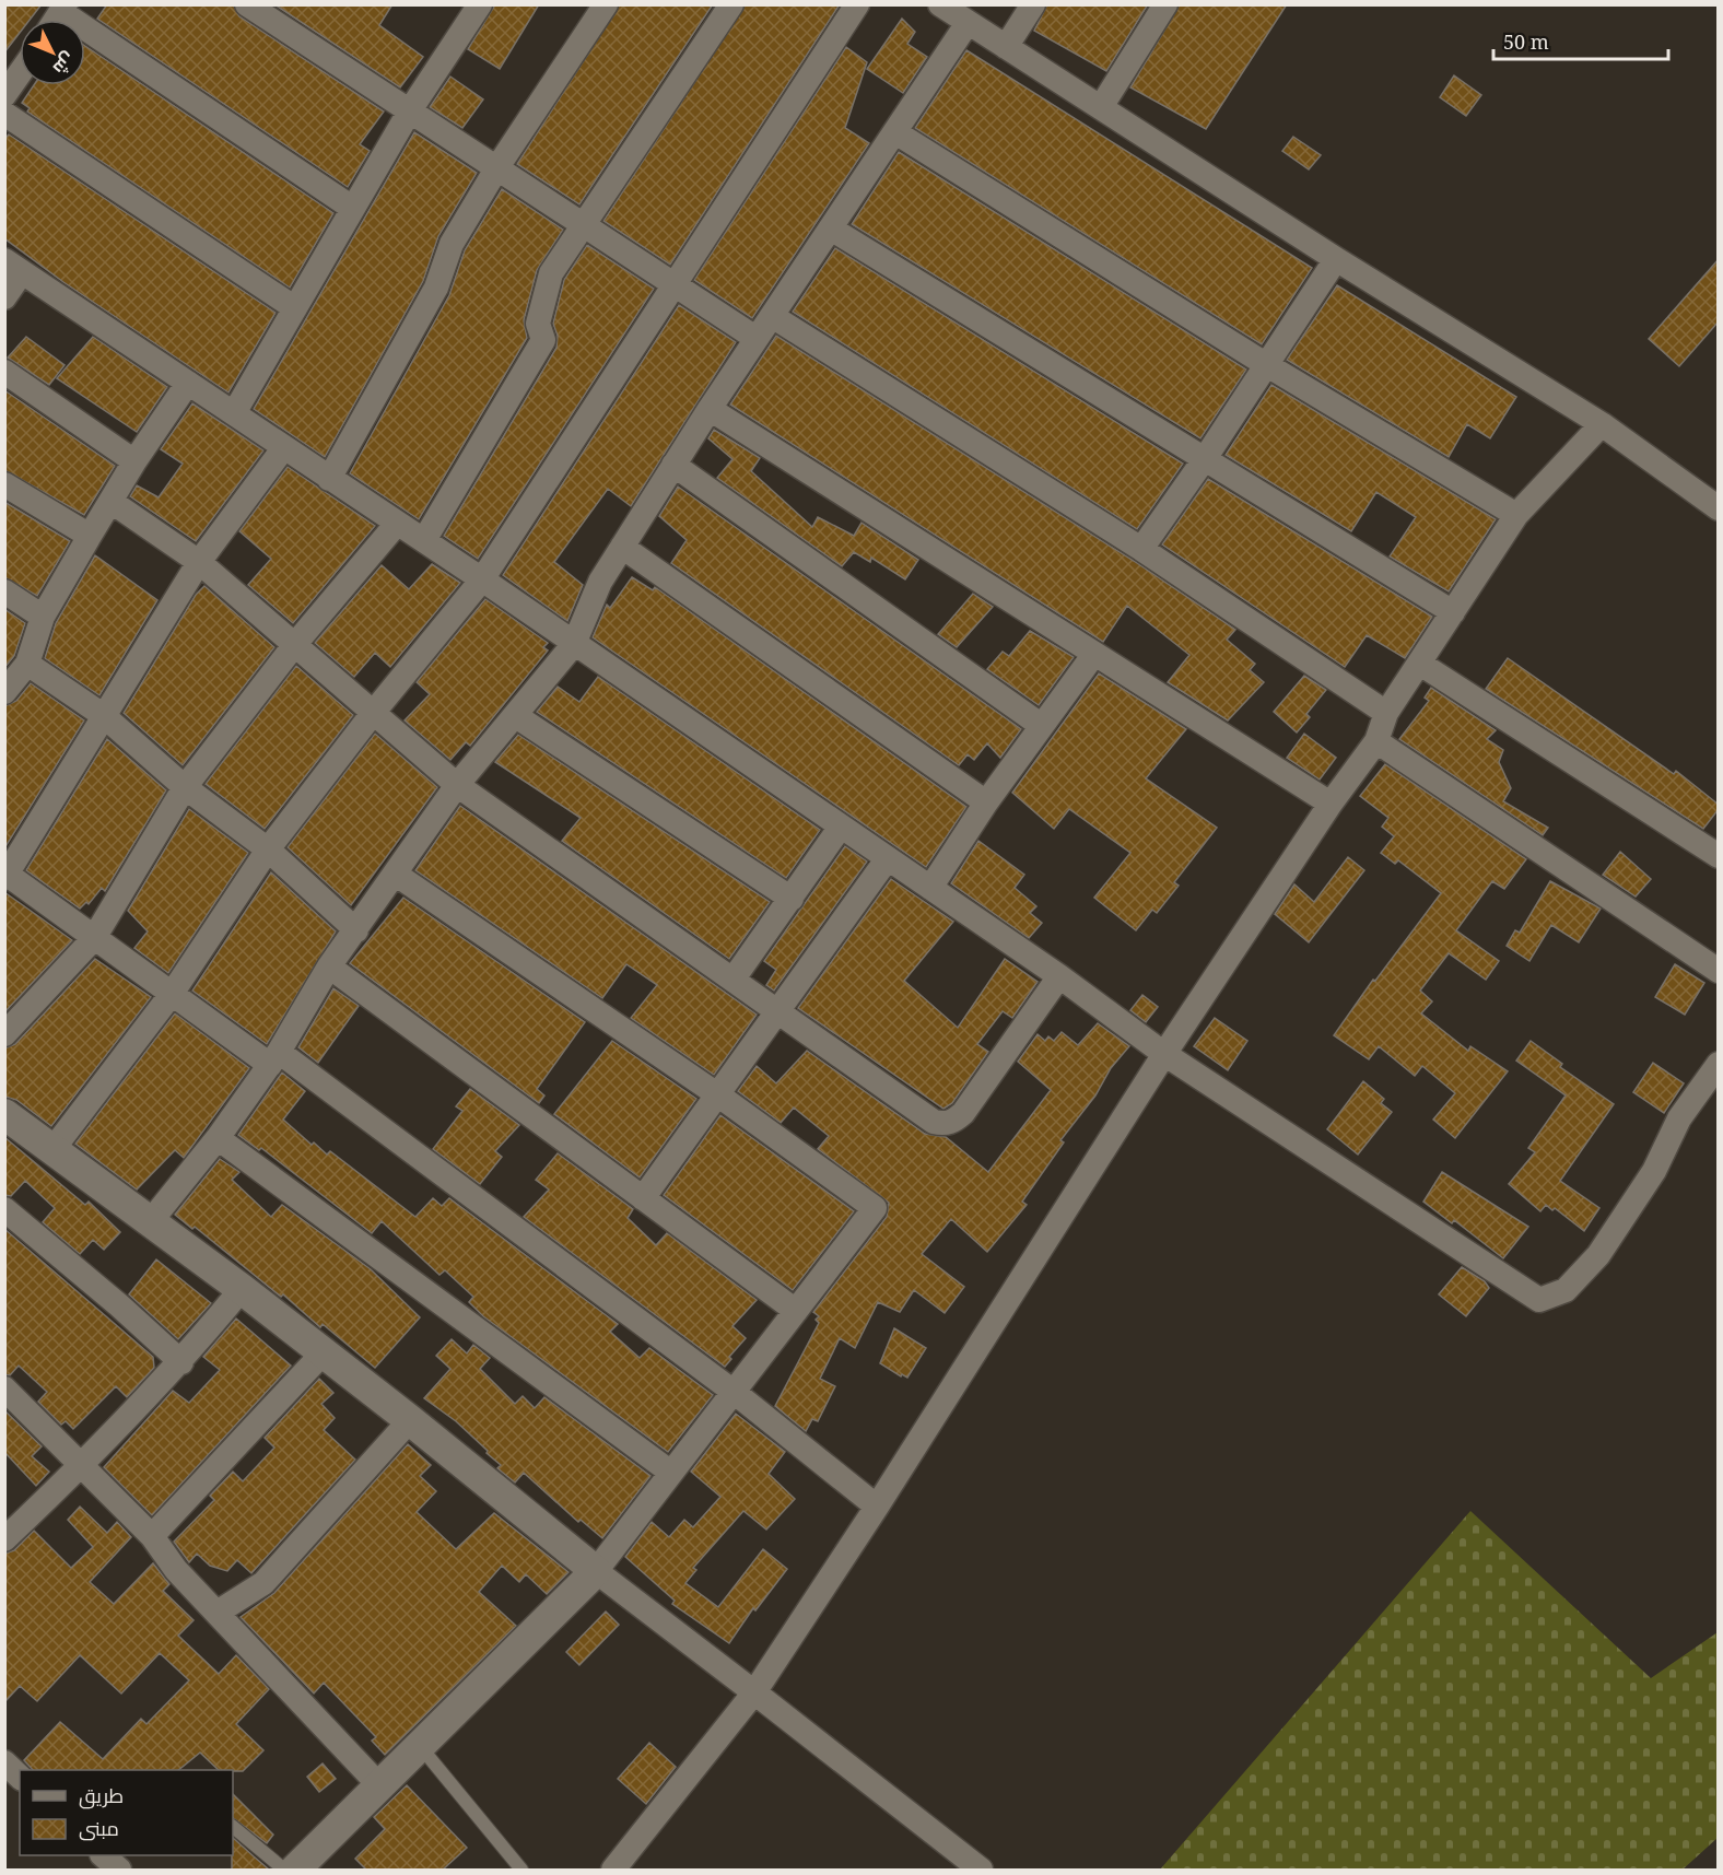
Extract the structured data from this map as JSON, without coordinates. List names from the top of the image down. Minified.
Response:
{"legend":["طريق","مبنى"],"scale_bar":"50 m","north":"bottom right"}
